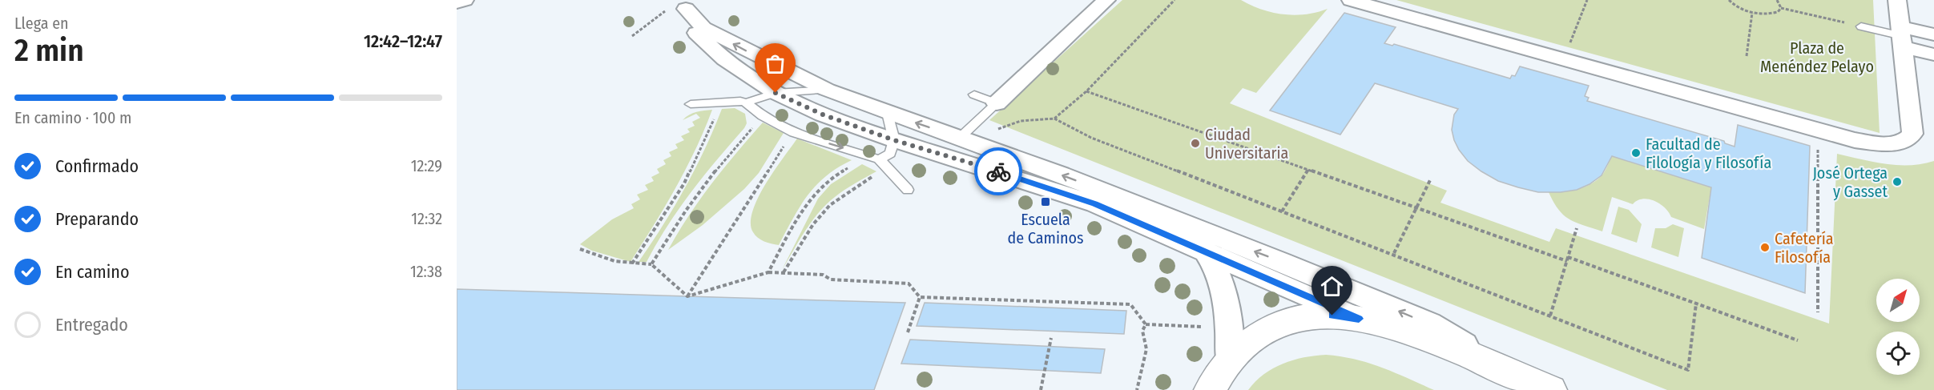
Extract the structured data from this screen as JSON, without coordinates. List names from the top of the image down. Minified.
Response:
{"parks":["Plaza de Menéndez Pelayo"],"places":{"other":["Ciudad Universitaria","Facultad de Filología y Filosofía","José Ortega y Gasset","Cafetería Filosofía"],"transit":["Escuela de Caminos"]},"north":"top right","page":{"heading":["2 min","Llega en","12:42–12:47"],"bar":"En camino · 100 m","list":[["Confirmado","12:29"],["Preparando","12:32"],["En camino","12:38"],"Entregado"]}}
